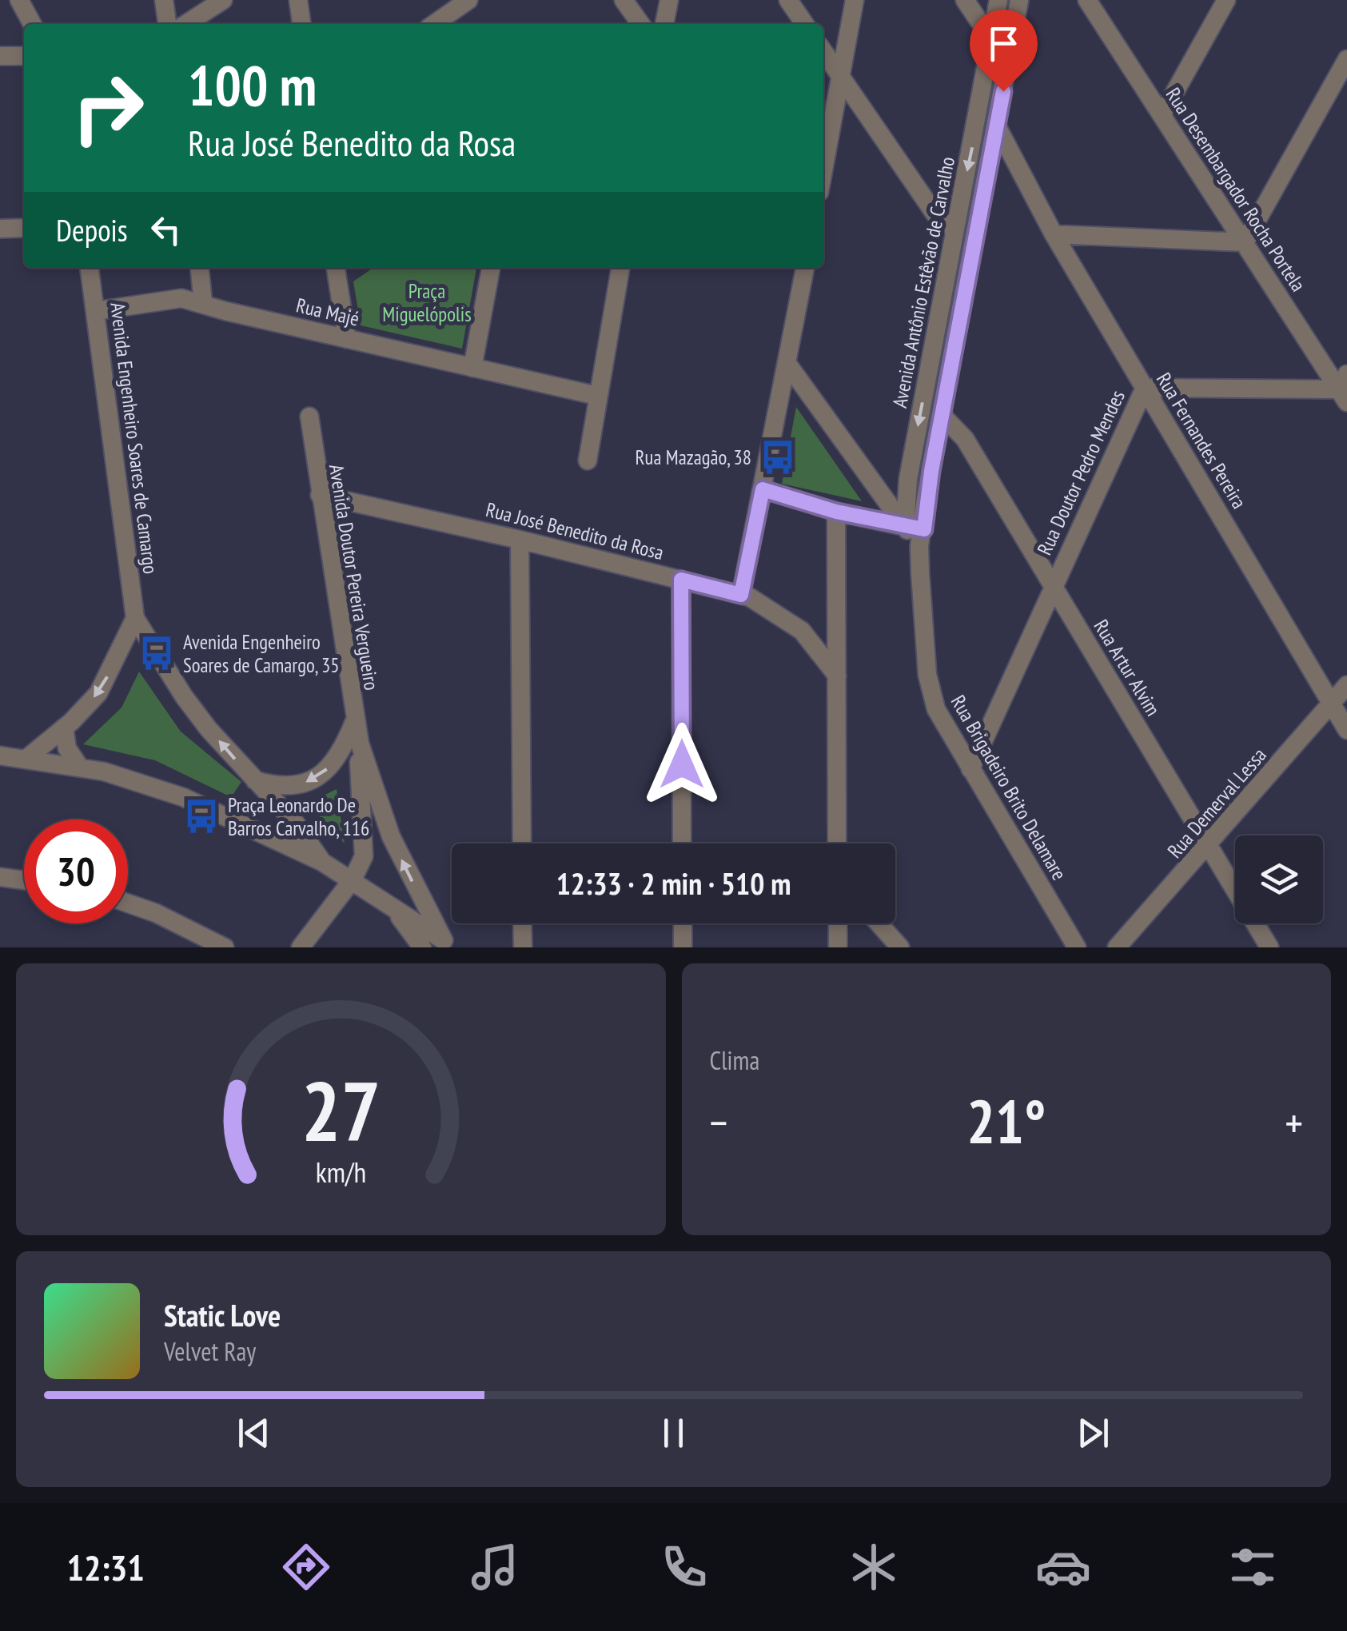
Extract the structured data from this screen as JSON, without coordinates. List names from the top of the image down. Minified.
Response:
{"streets":{"street":["Rua Desembargador Rocha Portela","Avenida Antônio Estêvão de Carvalho","Rua Majé","Avenida Engenheiro Soares de Camargo","Rua Fernandes Pereira","Rua Doutor Pedro Mendes","Rua José Benedito da Rosa","Avenida Doutor Pereira Vergueiro","Rua Artur Alvim","Rua Brigadeiro Brito Delamare","Rua Demerval Lessa"]},"crossings":[["Rua Desembargador Rocha Portela","Rua Doutor Pedro Mendes"],["Avenida Antônio Estêvão de Carvalho","Rua Fernandes Pereira"],["Avenida Antônio Estêvão de Carvalho","Rua Artur Alvim"],["Avenida Antônio Estêvão de Carvalho","Rua Brigadeiro Brito Delamare"],["Rua Majé","Avenida Engenheiro Soares de Camargo"],["Rua Fernandes Pereira","Rua Doutor Pedro Mendes"],["Rua Fernandes Pereira","Rua Demerval Lessa"],["Rua Doutor Pedro Mendes","Rua Artur Alvim"],["Rua Doutor Pedro Mendes","Rua Brigadeiro Brito Delamare"],["Rua José Benedito da Rosa","Avenida Doutor Pereira Vergueiro"],["Rua Artur Alvim","Rua Demerval Lessa"]],"parks":["Praça Miguelópolis"],"places":{"bus stop":["Rua Mazagão, 38","Avenida Engenheiro Soares de Camargo, 35","Praça Leonardo De Barros Carvalho, 116"]},"page":{"turn":["100 m","Rua José Benedito da Rosa"],"then":"Depois","limit":"30","trip":"12:33 · 2 min · 510 m","tile":"Clima","heat":["−","21°","+"],"song":["Static Love","Velvet Ray"],"tabs":"12:31","gauge":["27","km/h"]}}
